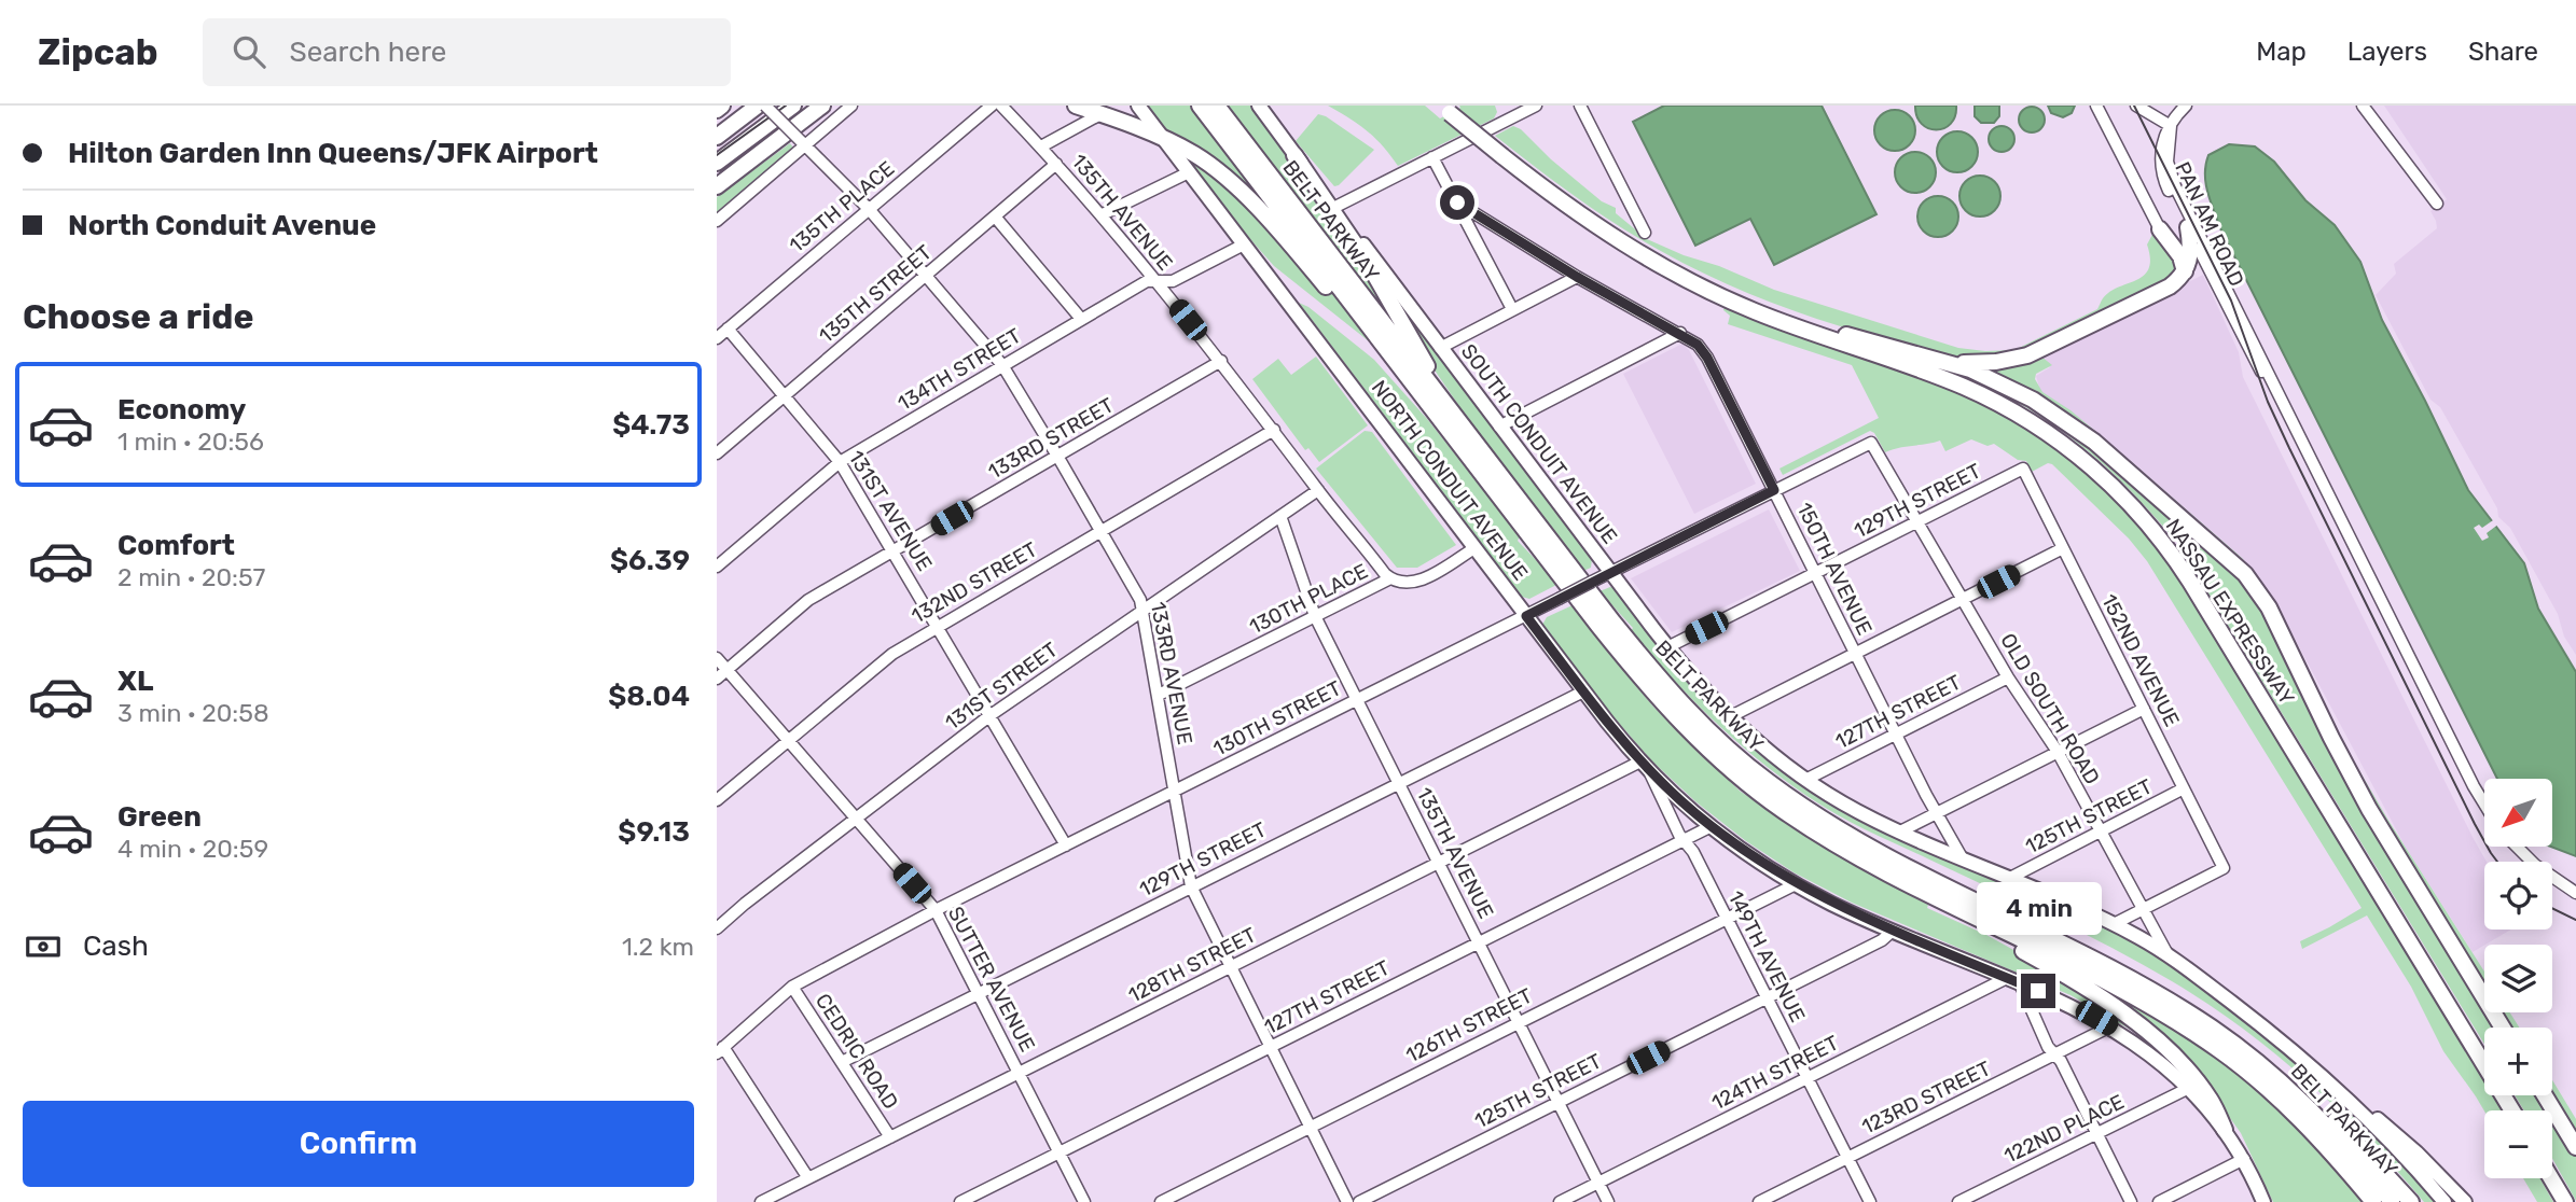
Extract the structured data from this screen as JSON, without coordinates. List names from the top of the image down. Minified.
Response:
{"streets":{"highway":["BELT PARKWAY","NASSAU EXPRESSWAY"],"main road":["SOUTH CONDUIT AVENUE","NORTH CONDUIT AVENUE"],"street":["135TH PLACE","135TH AVENUE","PAN AM ROAD","135TH STREET","134TH STREET","133RD STREET","129TH STREET","131ST AVENUE","150TH AVENUE","132ND STREET","130TH PLACE","152ND AVENUE","133RD AVENUE","131ST STREET","OLD SOUTH ROAD","127TH STREET","130TH STREET","125TH STREET","149TH AVENUE","128TH STREET","SUTTER AVENUE","126TH STREET","CEDRIC ROAD","124TH STREET","123RD STREET","122ND PLACE"]},"crossings":[["135TH PLACE","131ST AVENUE"],["135TH PLACE","133RD AVENUE"],["135TH AVENUE","135TH STREET"],["135TH AVENUE","134TH STREET"],["135TH AVENUE","133RD STREET"],["135TH AVENUE","129TH STREET"],["135TH AVENUE","132ND STREET"],["135TH AVENUE","130TH PLACE"],["135TH AVENUE","131ST STREET"],["135TH AVENUE","127TH STREET"],["135TH AVENUE","130TH STREET"],["135TH AVENUE","125TH STREET"],["135TH AVENUE","128TH STREET"],["135TH AVENUE","126TH STREET"],["135TH AVENUE","124TH STREET"],["135TH STREET","131ST AVENUE"],["135TH STREET","133RD AVENUE"],["134TH STREET","NORTH CONDUIT AVENUE"],["134TH STREET","131ST AVENUE"],["134TH STREET","133RD AVENUE"],["133RD STREET","131ST AVENUE"],["133RD STREET","133RD AVENUE"],["133RD STREET","SUTTER AVENUE"],["SOUTH CONDUIT AVENUE","129TH STREET"],["SOUTH CONDUIT AVENUE","150TH AVENUE"],["SOUTH CONDUIT AVENUE","OLD SOUTH ROAD"],["SOUTH CONDUIT AVENUE","127TH STREET"],["SOUTH CONDUIT AVENUE","130TH STREET"],["SOUTH CONDUIT AVENUE","125TH STREET"],["NORTH CONDUIT AVENUE","129TH STREET"],["NORTH CONDUIT AVENUE","130TH PLACE"],["NORTH CONDUIT AVENUE","127TH STREET"],["NORTH CONDUIT AVENUE","130TH STREET"],["NORTH CONDUIT AVENUE","125TH STREET"],["NORTH CONDUIT AVENUE","149TH AVENUE"],["NORTH CONDUIT AVENUE","128TH STREET"],["NORTH CONDUIT AVENUE","126TH STREET"],["NORTH CONDUIT AVENUE","124TH STREET"],["NORTH CONDUIT AVENUE","123RD STREET"],["NORTH CONDUIT AVENUE","122ND PLACE"],["129TH STREET","150TH AVENUE"],["129TH STREET","152ND AVENUE"],["129TH STREET","133RD AVENUE"],["129TH STREET","OLD SOUTH ROAD"],["129TH STREET","SUTTER AVENUE"],["129TH STREET","CEDRIC ROAD"],["131ST AVENUE","132ND STREET"],["131ST AVENUE","131ST STREET"],["131ST AVENUE","130TH STREET"],["150TH AVENUE","127TH STREET"],["150TH AVENUE","130TH STREET"],["132ND STREET","133RD AVENUE"],["132ND STREET","SUTTER AVENUE"],["130TH PLACE","133RD AVENUE"],["152ND AVENUE","OLD SOUTH ROAD"],["152ND AVENUE","125TH STREET"],["133RD AVENUE","131ST STREET"],["133RD AVENUE","127TH STREET"],["133RD AVENUE","130TH STREET"],["133RD AVENUE","128TH STREET"],["133RD AVENUE","126TH STREET"],["131ST STREET","SUTTER AVENUE"],["OLD SOUTH ROAD","127TH STREET"],["OLD SOUTH ROAD","130TH STREET"],["OLD SOUTH ROAD","125TH STREET"],["127TH STREET","149TH AVENUE"],["127TH STREET","SUTTER AVENUE"],["130TH STREET","SUTTER AVENUE"],["130TH STREET","CEDRIC ROAD"],["125TH STREET","149TH AVENUE"],["149TH AVENUE","128TH STREET"],["149TH AVENUE","126TH STREET"],["149TH AVENUE","124TH STREET"],["149TH AVENUE","123RD STREET"],["128TH STREET","SUTTER AVENUE"],["128TH STREET","CEDRIC ROAD"]],"north":"bottom left","page":{"header":"Zipcab","search":"Search here","nav":["Map","Layers","Share"],"banner":["Hilton Garden Inn Queens/JFK Airport","North Conduit Avenue"],"heading":"Choose a ride","list":[{"name":"Economy","note":"1 min · 20:56","value":"$4.73"},{"name":"Comfort","note":"2 min · 20:57","value":"$6.39"},{"name":"XL","note":"3 min · 20:58","value":"$8.04"},{"name":"Green","note":"4 min · 20:59","value":"$9.13"}],"map_buttons":["+","−"],"bubble":"4 min","pay":["Cash","1.2 km"],"buttons":"Confirm"}}
